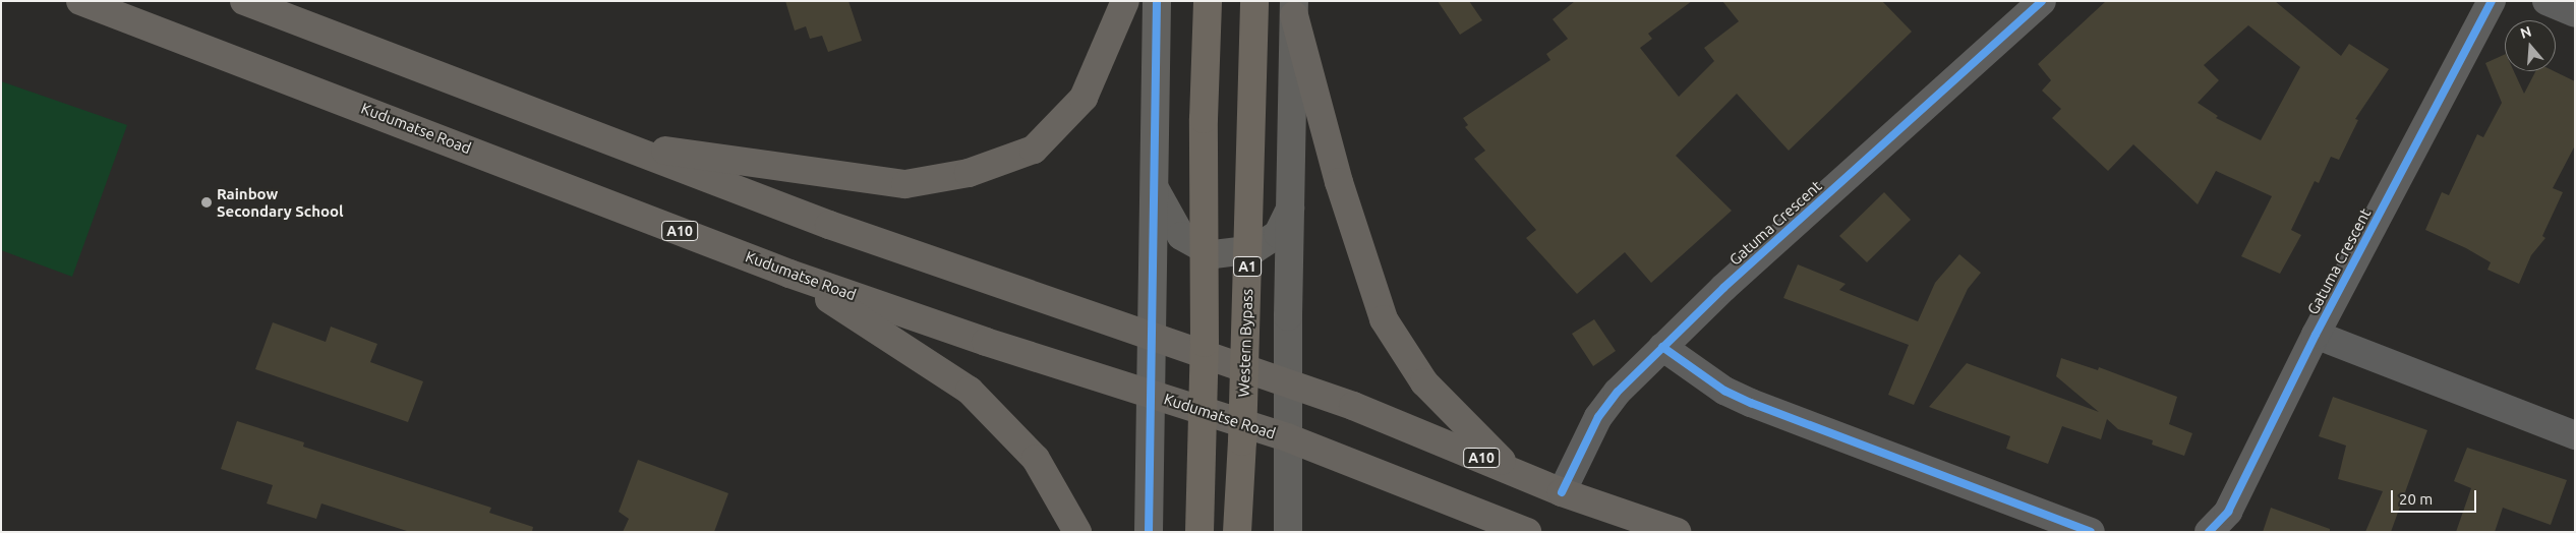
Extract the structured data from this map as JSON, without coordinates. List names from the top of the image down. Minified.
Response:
{"streets":{"highway":["A1","Western Bypass"],"main road":["Kudumatse Road","A10"],"street":["Gatuma Crescent"]},"crossings":[["Gatuma Crescent","A10"]],"places":["Rainbow Secondary School"],"scale_bar":"20 m","north":"top"}
